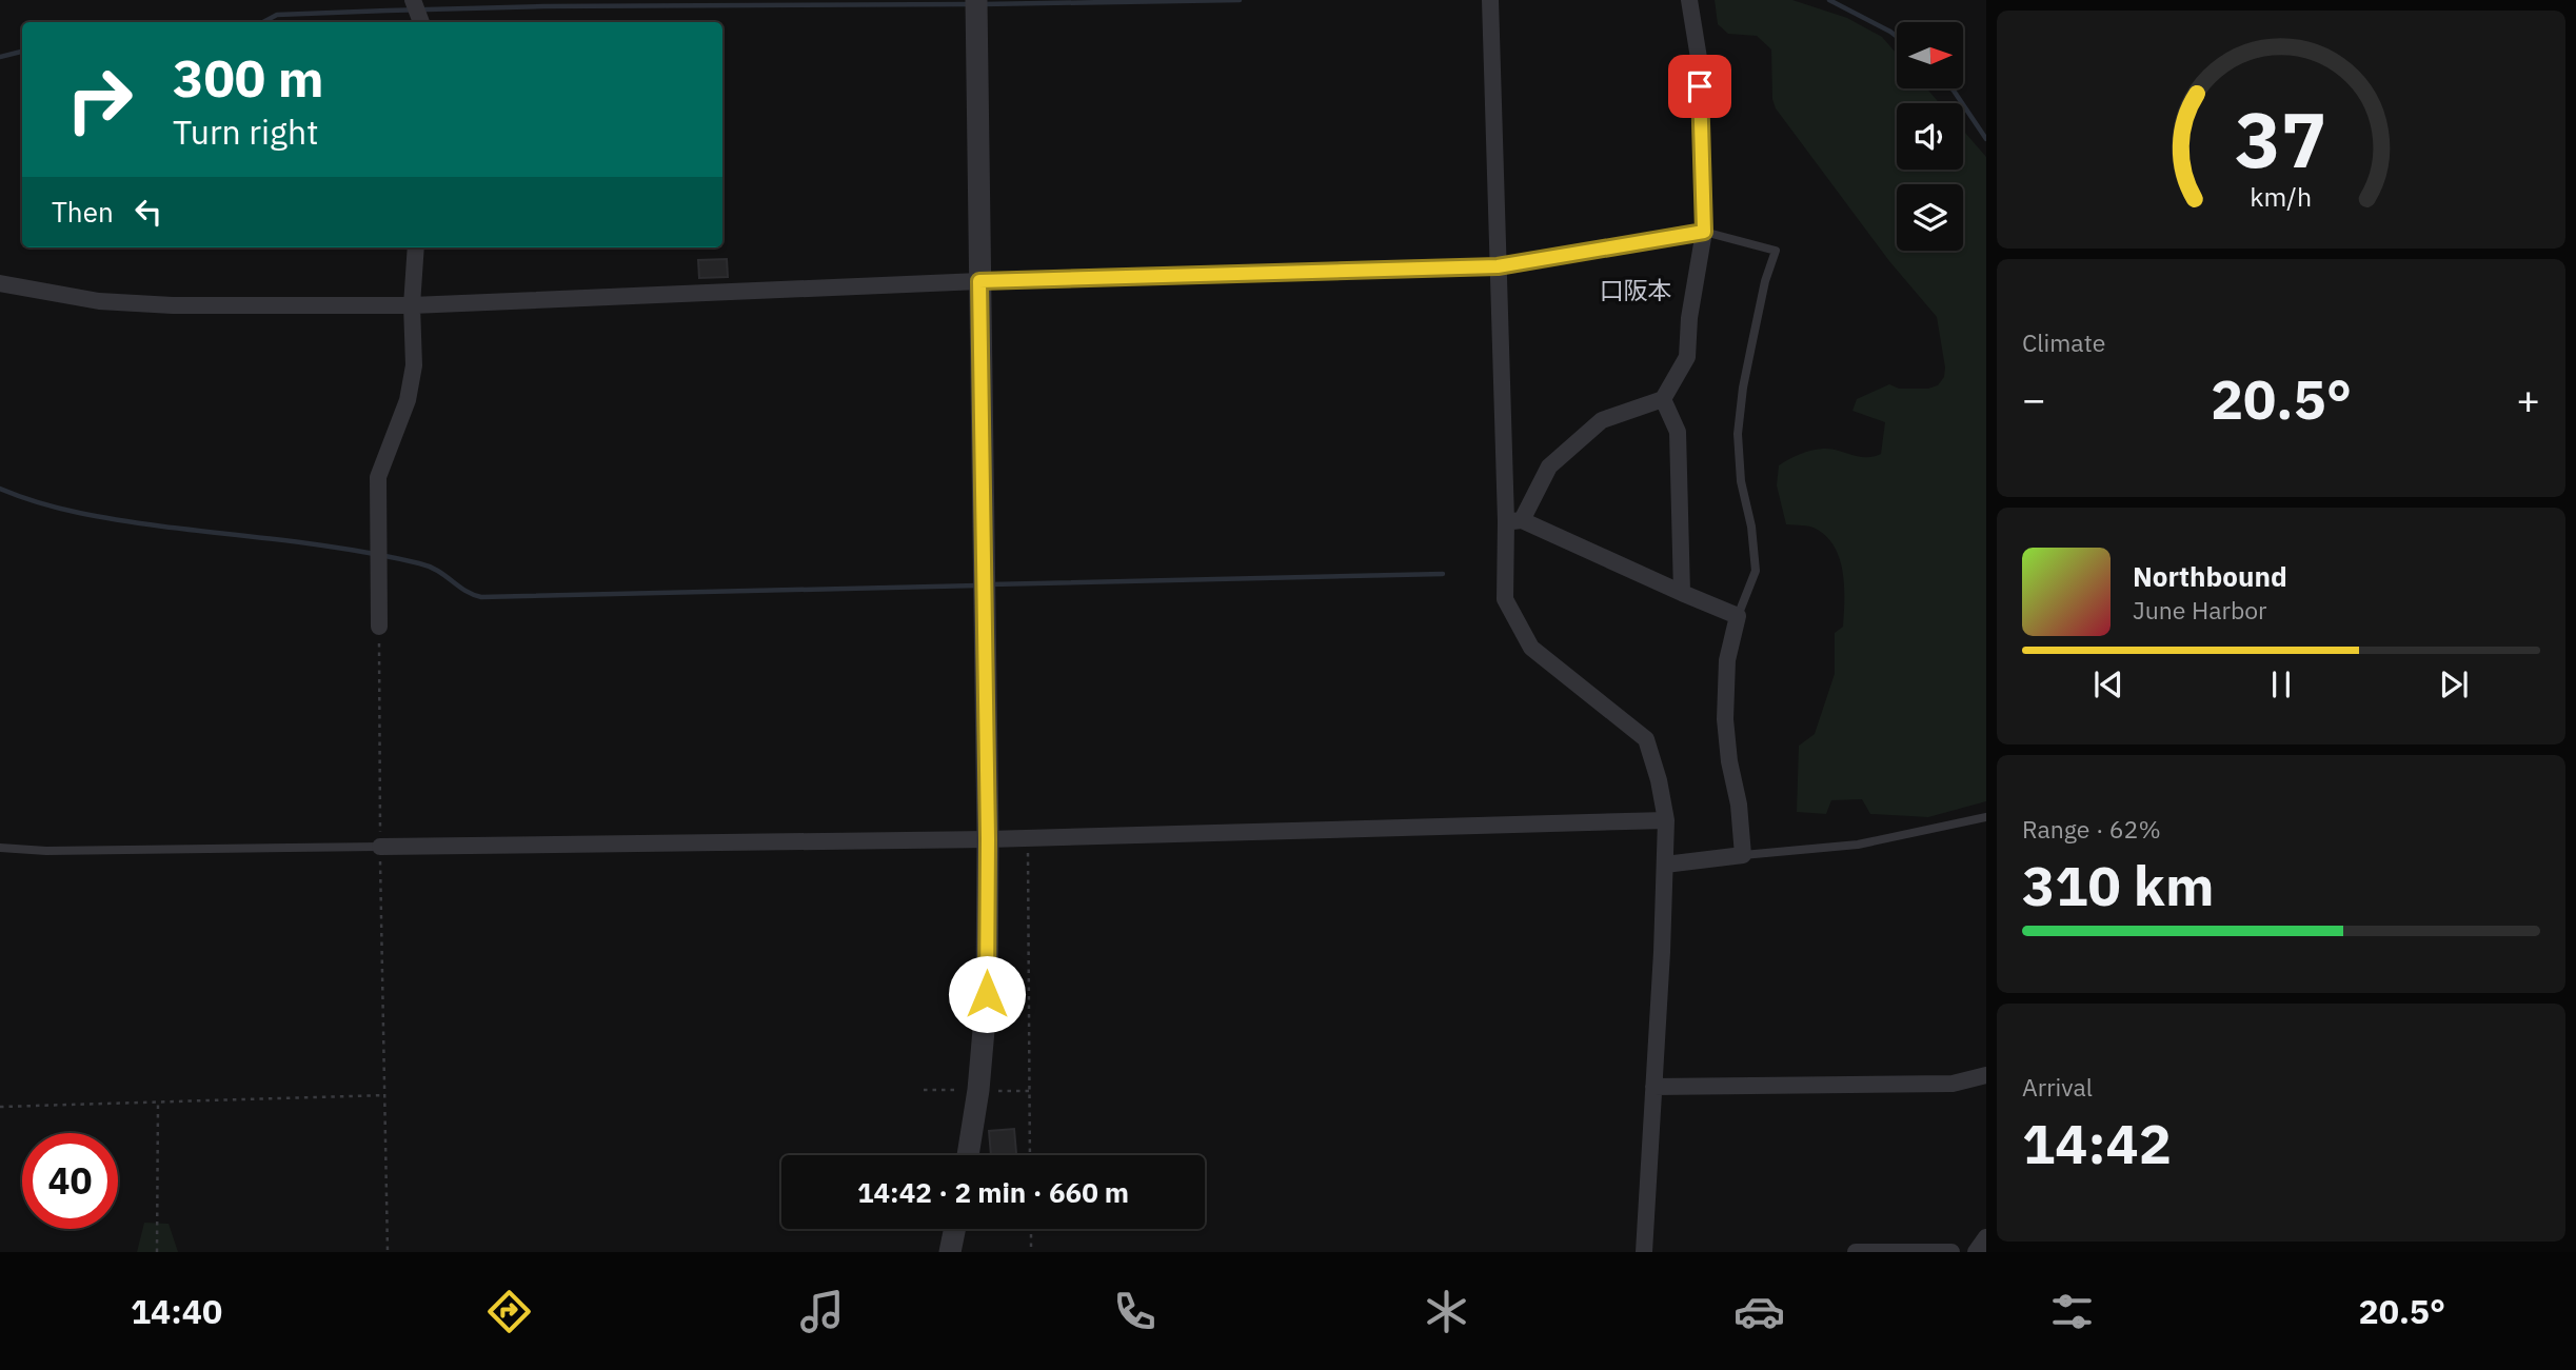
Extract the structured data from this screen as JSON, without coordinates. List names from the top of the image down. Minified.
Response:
{"districts":["口阪本"],"north":"right","page":{"turn":["300 m","Turn right"],"then":"Then","tile":["Climate",["Range · 62%","310 km"],["Arrival","14:42"]],"heat":["−","20.5°","+"],"song":["Northbound","June Harbor"],"limit":"40","trip":"14:42 · 2 min · 660 m","tabs":["14:40","20.5°"],"gauge":["37","km/h"]}}
